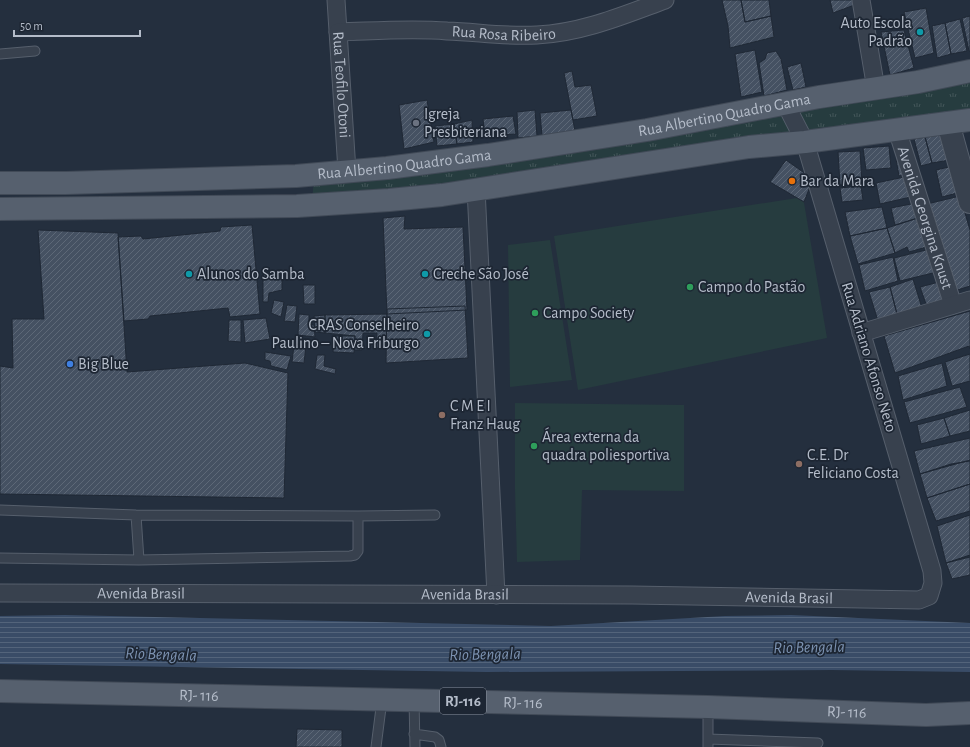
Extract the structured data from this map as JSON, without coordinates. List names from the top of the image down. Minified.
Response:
{"streets":{"main road":["Rua Albertino Quadro Gama","RJ- 116","RJ-116"],"street":["Rua Rosa Ribeiro","Rua Teofilo Otoni","Avenida Georgina Knust","Rua Adriano Afonso Neto","Avenida Brasil"]},"crossings":[["Rua Rosa Ribeiro","Rua Teofilo Otoni"],["Rua Teofilo Otoni","Rua Albertino Quadro Gama"],["Rua Albertino Quadro Gama","Avenida Georgina Knust"],["Rua Albertino Quadro Gama","Rua Adriano Afonso Neto"],["Rua Adriano Afonso Neto","Avenida Brasil"]],"water":["Rio Bengala"],"places":["Auto Escola Padrão","Igreja Presbiteriana","Bar da Mara","Alunos do Samba","Creche São José","Campo do Pastão","Campo Society","CRAS Conselheiro Paulino – Nova Friburgo","Big Blue","C M E I Franz Haug","Área externa da quadra poliesportiva","C.E. Dr Feliciano Costa"],"scale_bar":"50 m"}
